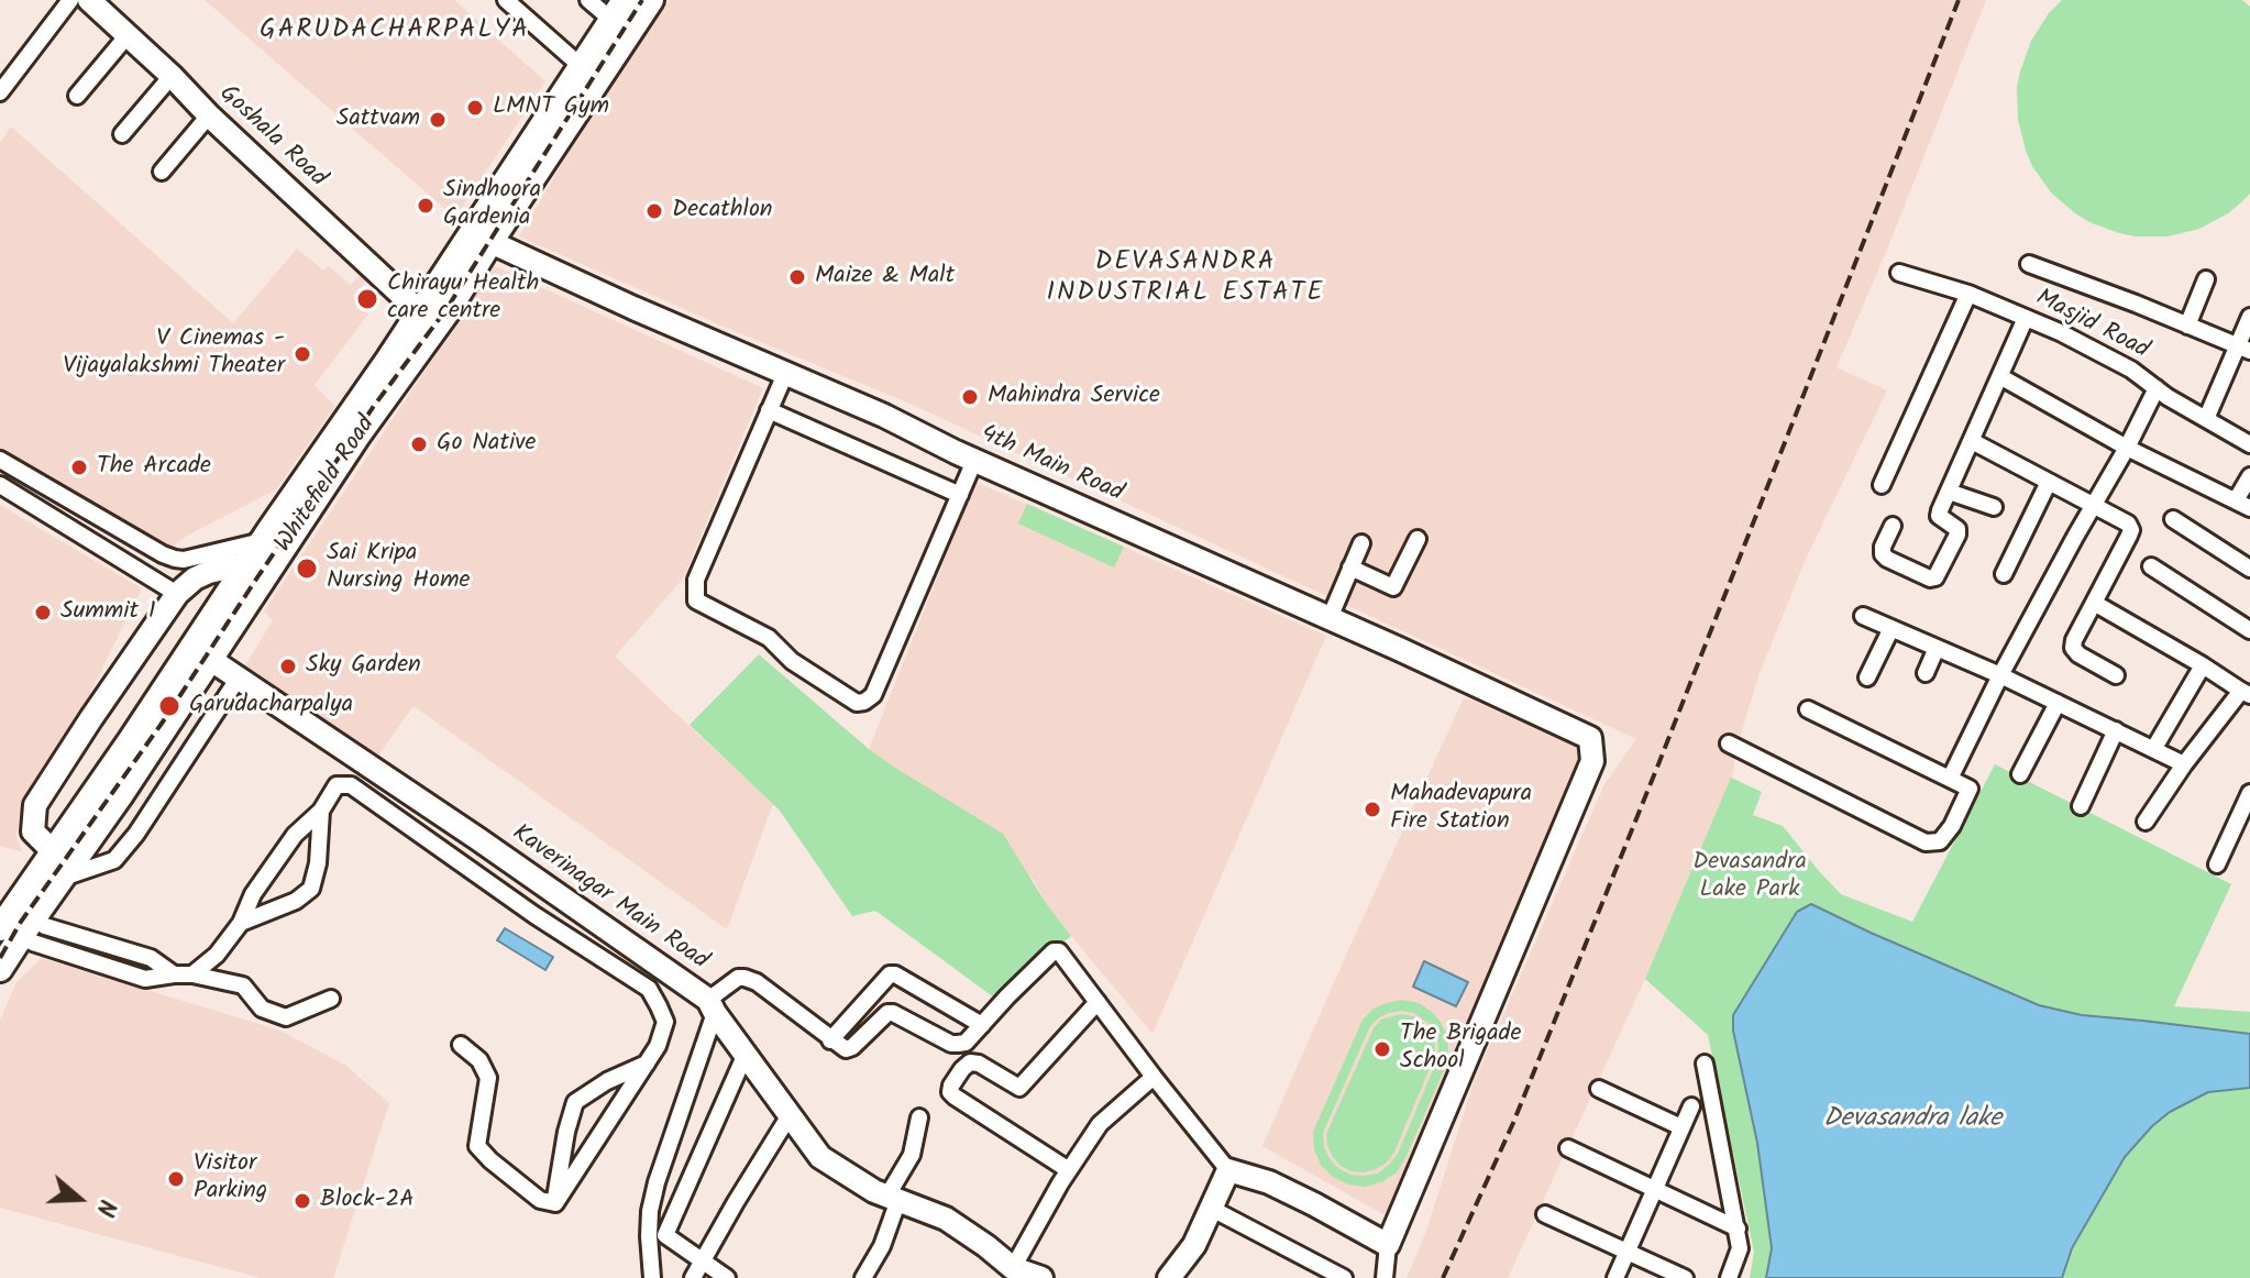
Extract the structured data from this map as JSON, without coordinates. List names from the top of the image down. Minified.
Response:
{"streets":{"main road":["Whitefield Road"],"street":["Goshala Road","Masjid Road","4th Main Road","Kaverinagar Main Road"]},"crossings":[["Goshala Road","Whitefield Road"],["4th Main Road","Whitefield Road"],["Whitefield Road","Kaverinagar Main Road"]],"districts":["GARUDACHARPALYA","DEVASANDRA INDUSTRIAL ESTATE"],"water":["Devasandra lake"],"parks":["Devasandra Lake Park"],"places":["LMNT Gym","Sattvam","Sindhoora Gardenia","Decathlon","Maize & Malt","Chirayu Health care centre","V Cinemas - Vijayalakshmi Theater","Mahindra Service","Go Native","The Arcade","Sai Kripa Nursing Home","Summit 1","Sky Garden","Garudacharpalya","Mahadevapura Fire Station","The Brigade School","Visitor Parking","Block-2A"],"north":"right"}
